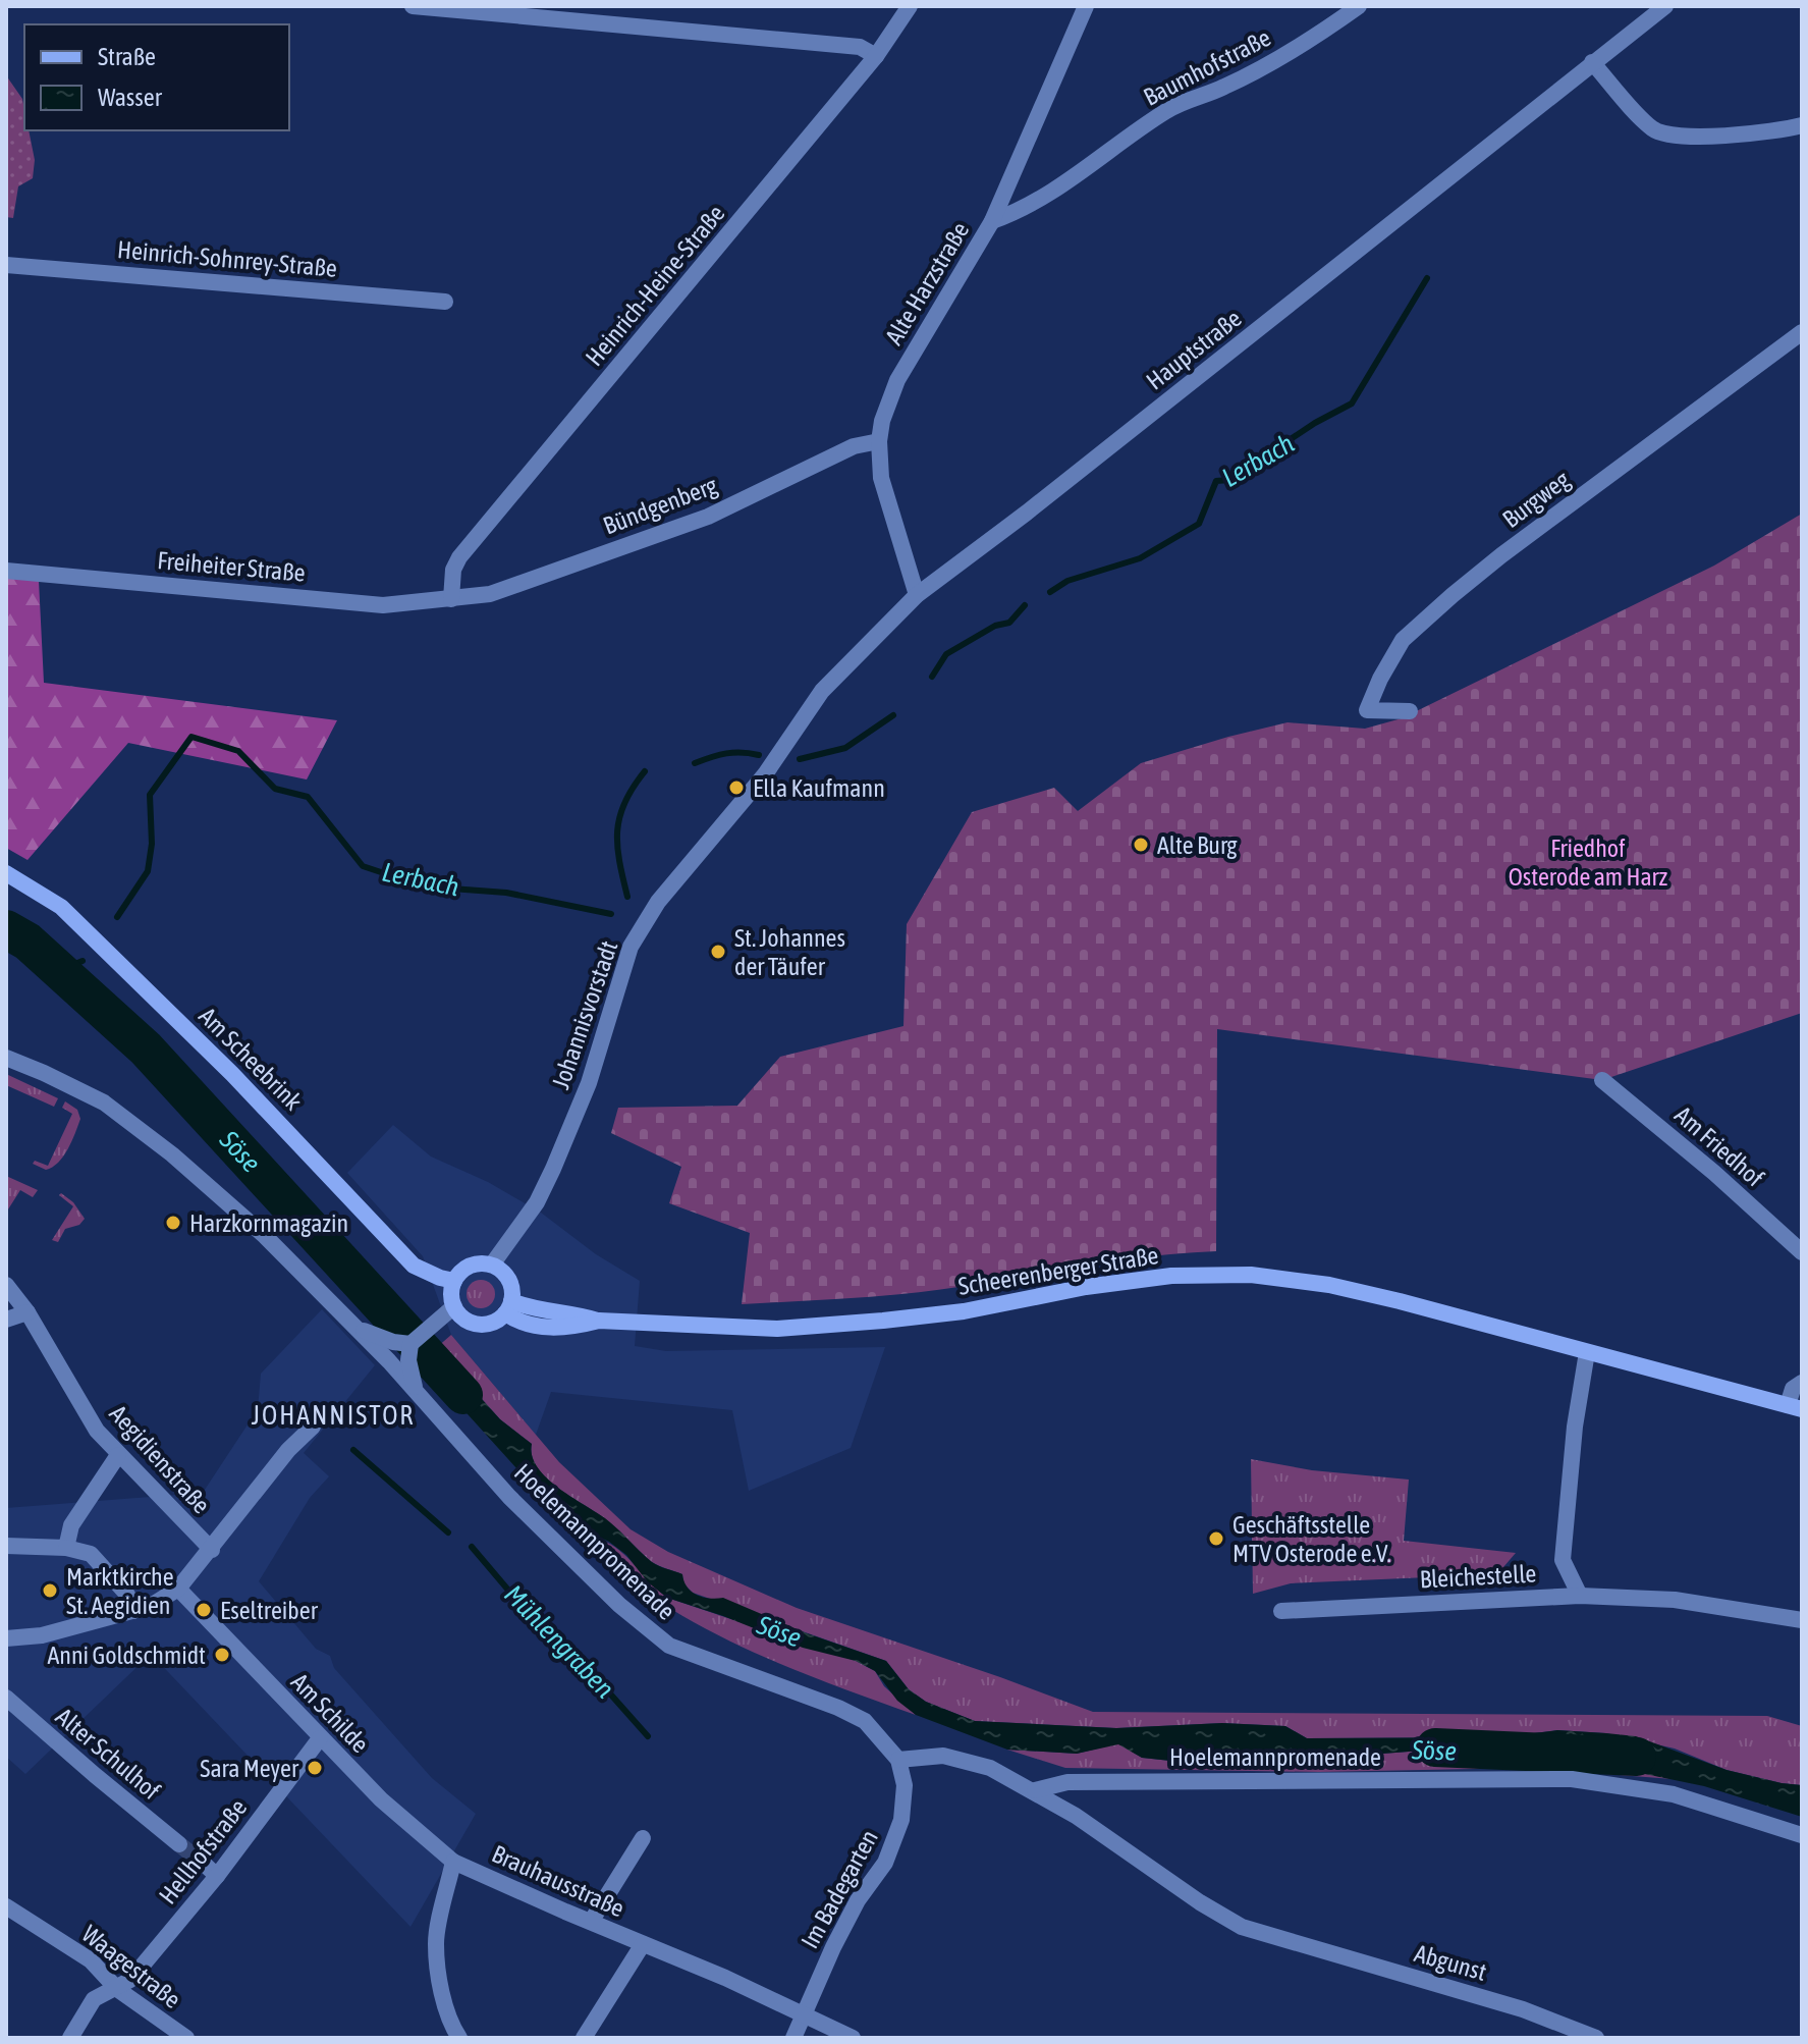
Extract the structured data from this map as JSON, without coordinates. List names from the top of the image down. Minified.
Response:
{"streets":{"main road":["Am Scheebrink","Scheerenberger Straße"],"street":["Baumhofstraße","Heinrich-Sohnrey-Straße","Alte Harzstraße","Heinrich-Heine-Straße","Hauptstraße","Burgweg","Bündgenberg","Freiheiter Straße","Johannisvorstadt","Am Friedhof","Aegidienstraße","Hoelemannpromenade","Bleichestelle","Am Schilde","Alter Schulhof","Hellhofstraße","Brauhausstraße","Im Badegarten","Abgunst","Waagestraße"]},"crossings":[["Baumhofstraße","Alte Harzstraße"],["Alte Harzstraße","Hauptstraße"],["Alte Harzstraße","Bündgenberg"],["Heinrich-Heine-Straße","Bündgenberg"],["Heinrich-Heine-Straße","Freiheiter Straße"],["Hauptstraße","Johannisvorstadt"],["Bündgenberg","Freiheiter Straße"],["Johannisvorstadt","Am Scheebrink"],["Johannisvorstadt","Scheerenberger Straße"],["Am Scheebrink","Scheerenberger Straße"],["Scheerenberger Straße","Bleichestelle"],["Hoelemannpromenade","Im Badegarten"],["Hoelemannpromenade","Abgunst"],["Am Schilde","Hellhofstraße"],["Am Schilde","Brauhausstraße"],["Hellhofstraße","Waagestraße"],["Brauhausstraße","Im Badegarten"]],"districts":["JOHANNISTOR"],"water":["Lerbach","Söse","Mühlengraben"],"parks":["Friedhof Osterode am Harz"],"places":["Ella Kaufmann","Alte Burg","St. Johannes der Täufer","Harzkornmagazin","Geschäftsstelle MTV Osterode e.V.","Marktkirche St. Aegidien","Eseltreiber","Anni Goldschmidt","Sara Meyer"],"legend":["Straße","Wasser"]}
